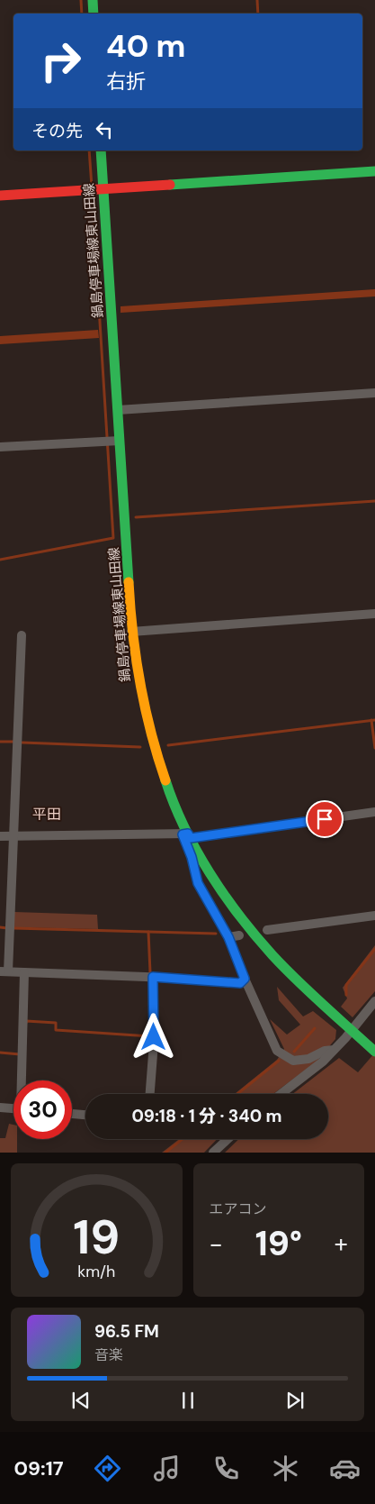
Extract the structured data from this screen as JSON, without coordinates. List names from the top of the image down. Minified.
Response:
{"streets":{"main road":["鍋島停車場線東山田線"]},"districts":["平田"],"page":{"turn":["40 m","右折"],"then":"その先","limit":"30","trip":"09:18 · 1 分 · 340 m","tile":"エアコン","heat":["−","19°","+"],"song":["96.5 FM","音楽"],"tabs":"09:17","gauge":["19","km/h"]}}
